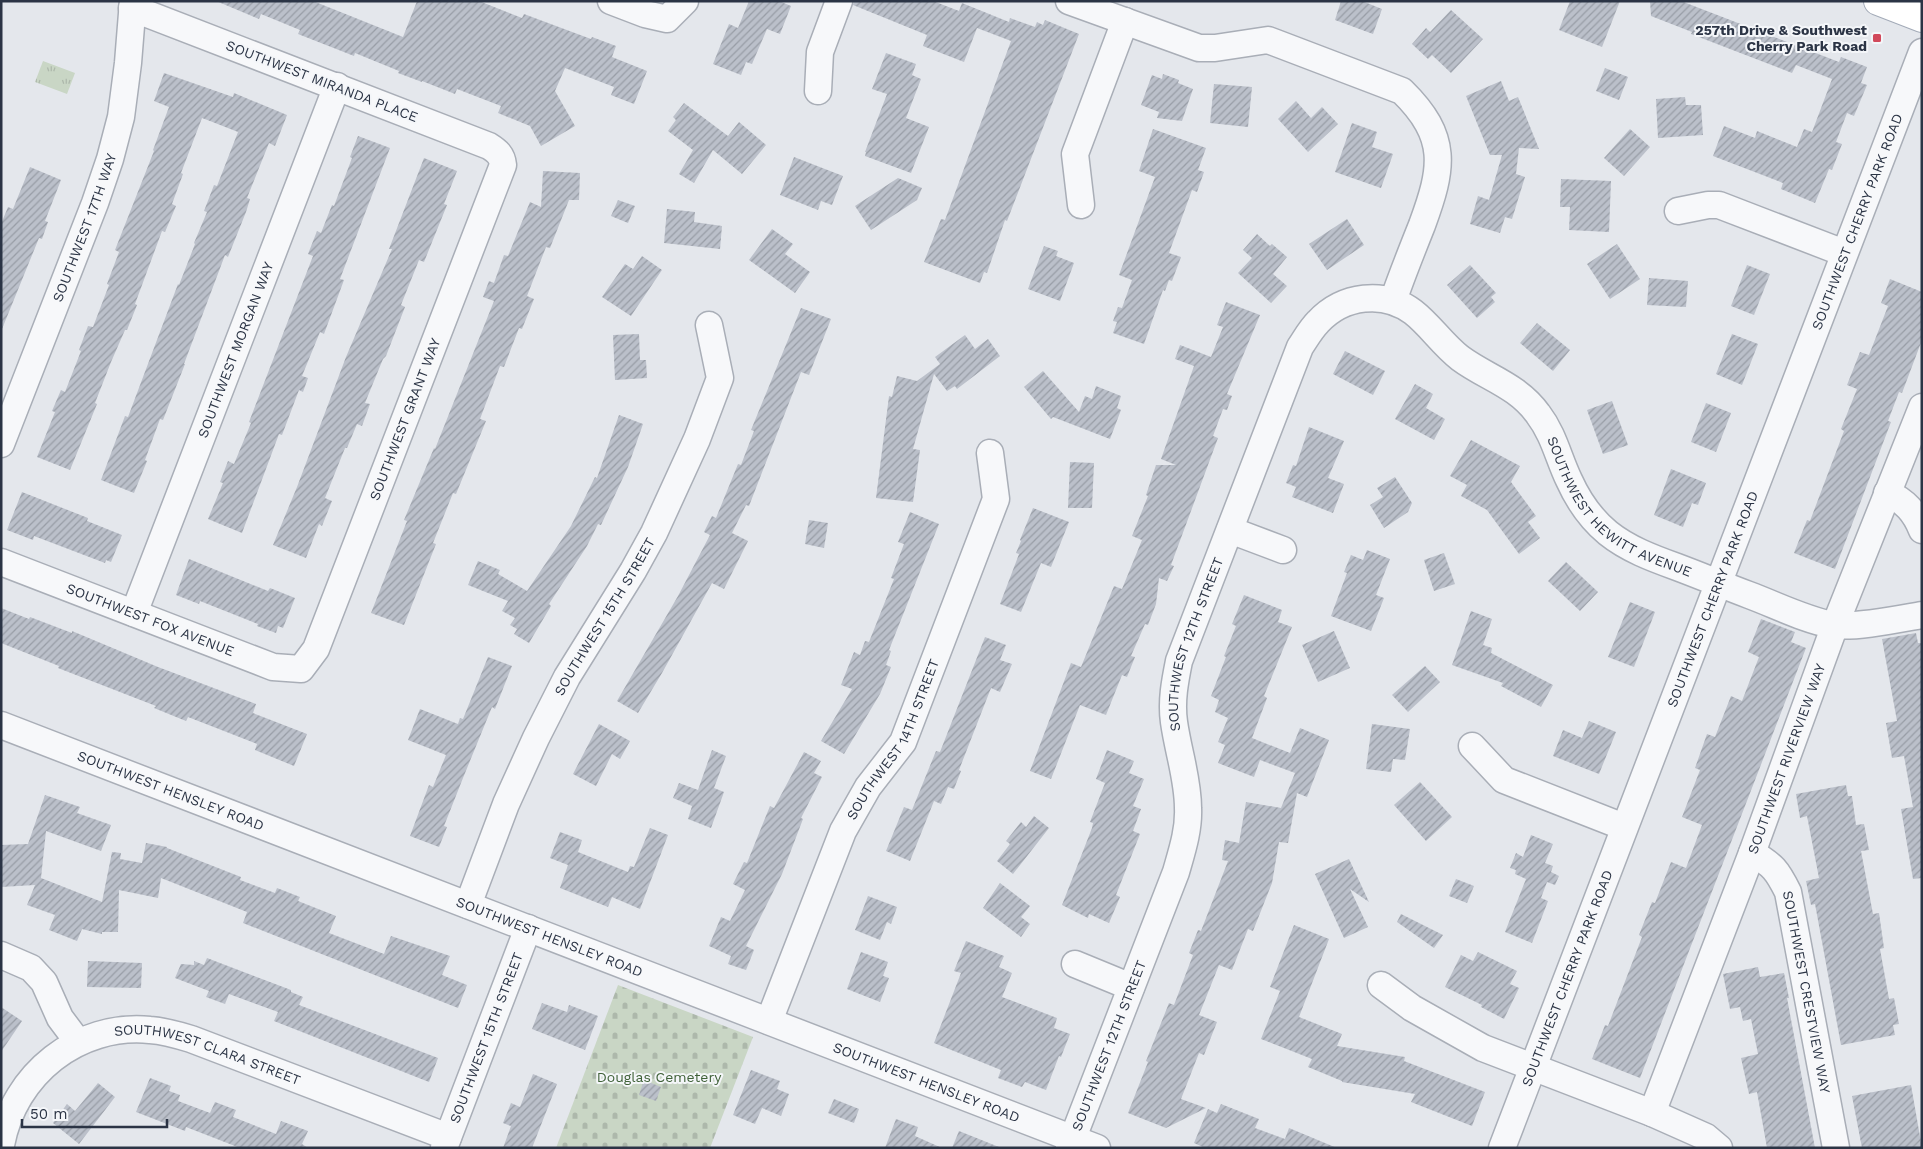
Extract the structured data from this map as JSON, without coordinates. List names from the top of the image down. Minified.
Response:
{"streets":{"street":["SOUTHWEST MIRANDA PLACE","SOUTHWEST CHERRY PARK ROAD","SOUTHWEST 17TH WAY","SOUTHWEST MORGAN WAY","SOUTHWEST GRANT WAY","SOUTHWEST HEWITT AVENUE","SOUTHWEST 15TH STREET","SOUTHWEST FOX AVENUE","SOUTHWEST 12TH STREET","SOUTHWEST 14TH STREET","SOUTHWEST RIVERVIEW WAY","SOUTHWEST HENSLEY ROAD","SOUTHWEST CRESTVIEW WAY","SOUTHWEST CLARA STREET"]},"crossings":[["SOUTHWEST MIRANDA PLACE","SOUTHWEST 17TH WAY"],["SOUTHWEST MIRANDA PLACE","SOUTHWEST MORGAN WAY"],["SOUTHWEST MIRANDA PLACE","SOUTHWEST GRANT WAY"],["SOUTHWEST CHERRY PARK ROAD","SOUTHWEST HEWITT AVENUE"],["SOUTHWEST MORGAN WAY","SOUTHWEST FOX AVENUE"],["SOUTHWEST GRANT WAY","SOUTHWEST FOX AVENUE"],["SOUTHWEST HEWITT AVENUE","SOUTHWEST 12TH STREET"],["SOUTHWEST HEWITT AVENUE","SOUTHWEST RIVERVIEW WAY"],["SOUTHWEST 15TH STREET","SOUTHWEST HENSLEY ROAD"],["SOUTHWEST 15TH STREET","SOUTHWEST CLARA STREET"],["SOUTHWEST 12TH STREET","SOUTHWEST HENSLEY ROAD"],["SOUTHWEST 14TH STREET","SOUTHWEST HENSLEY ROAD"],["SOUTHWEST RIVERVIEW WAY","SOUTHWEST CRESTVIEW WAY"]],"parks":["Douglas Cemetery"],"places":{"transit":["257th Drive & Southwest Cherry Park Road"]},"scale_bar":"50 m"}
